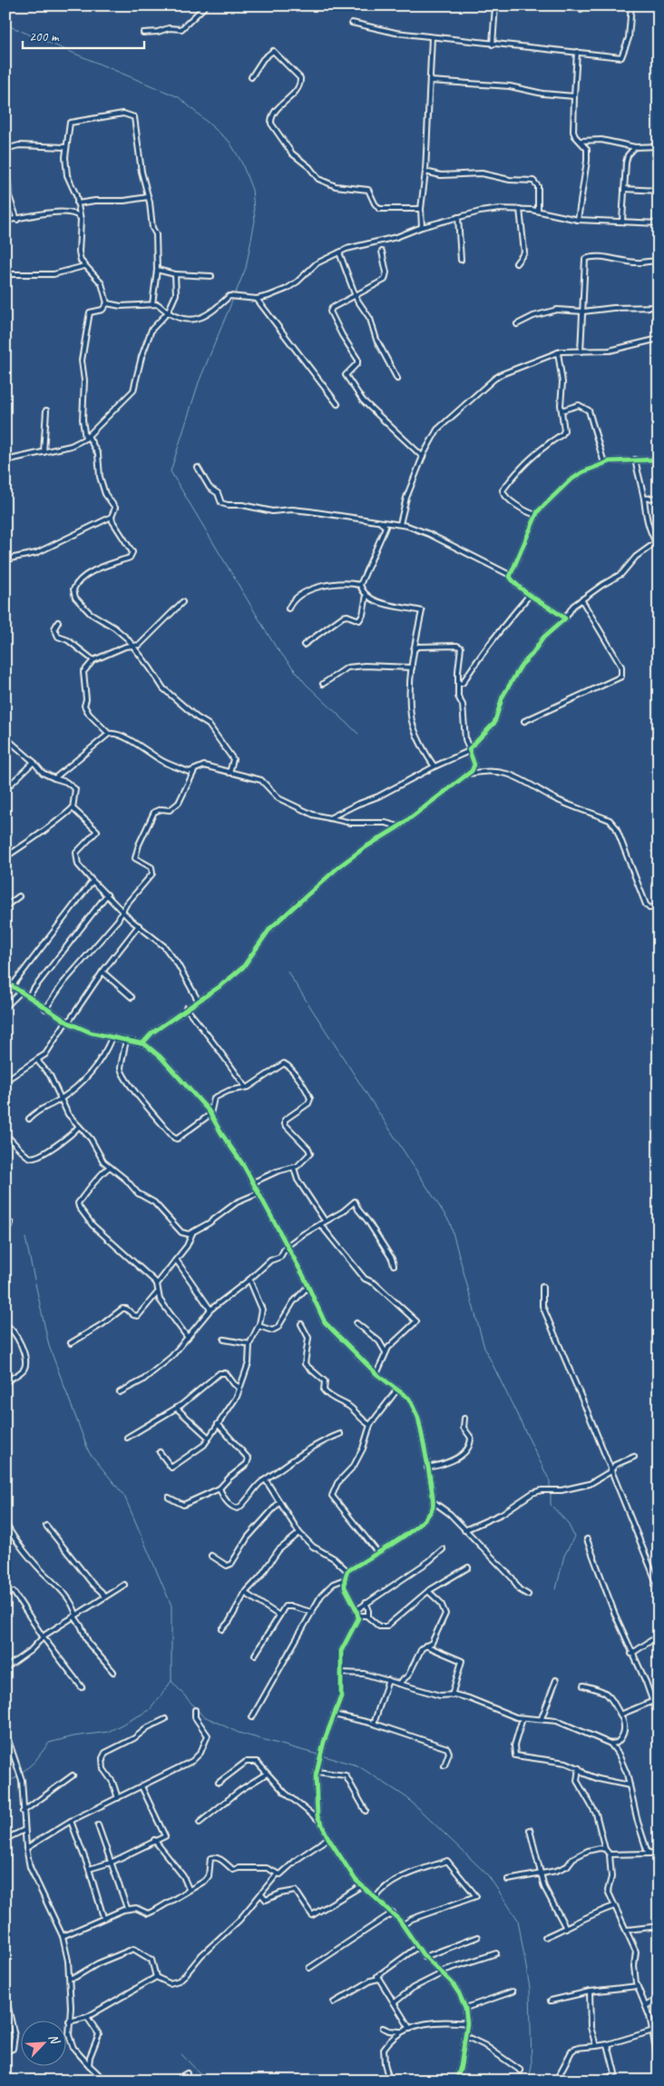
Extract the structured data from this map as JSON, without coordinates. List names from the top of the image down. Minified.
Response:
{"scale_bar":"200 m","north":"top right"}
